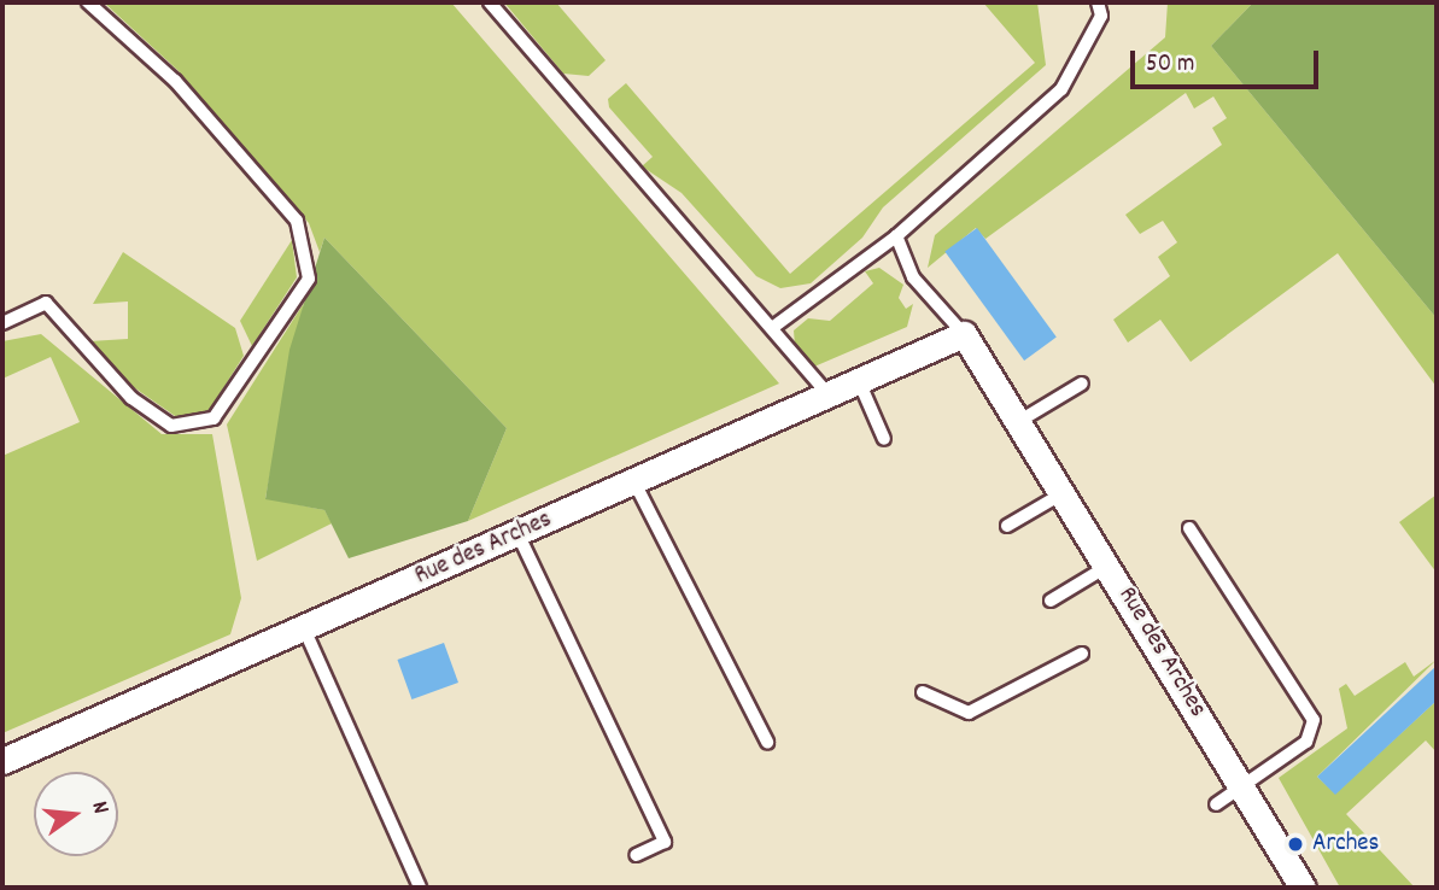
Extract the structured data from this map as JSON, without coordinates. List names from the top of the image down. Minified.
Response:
{"streets":{"street":["Rue des Arches"]},"places":["Arches"],"scale_bar":"50 m","north":"right"}
